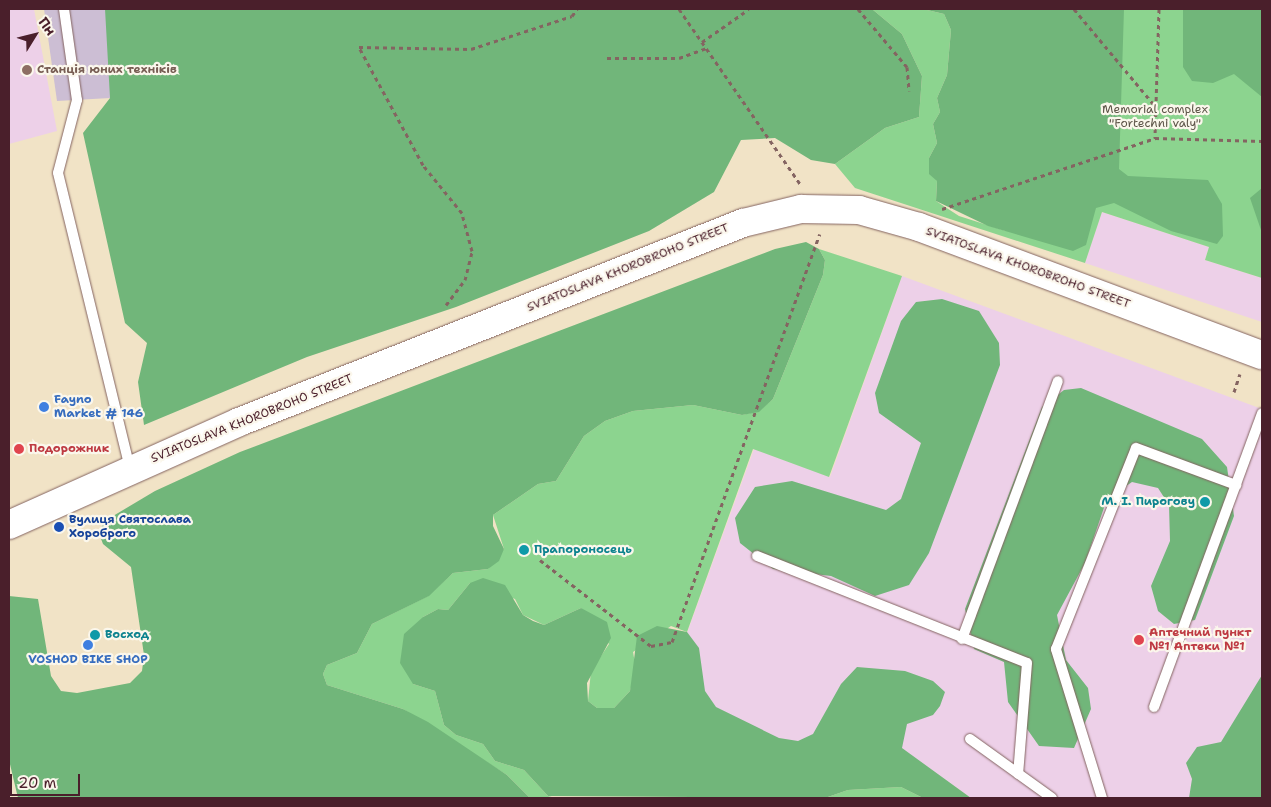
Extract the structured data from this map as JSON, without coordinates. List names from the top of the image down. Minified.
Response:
{"streets":{"main road":["SVIATOSLAVA KHOROBROHO STREET"]},"parks":["Memorial complex \"Fortechni valy\""],"places":["Станція юних техніків","Fayno Market # 146","Подорожник","М. І. Пирогову","Вулиця Святослава Хороброго","Прапороносець","Восход","Аптечний пункт №1 Аптеки №1","VOSHOD BIKE SHOP"],"scale_bar":"20 m","north":"top right"}
